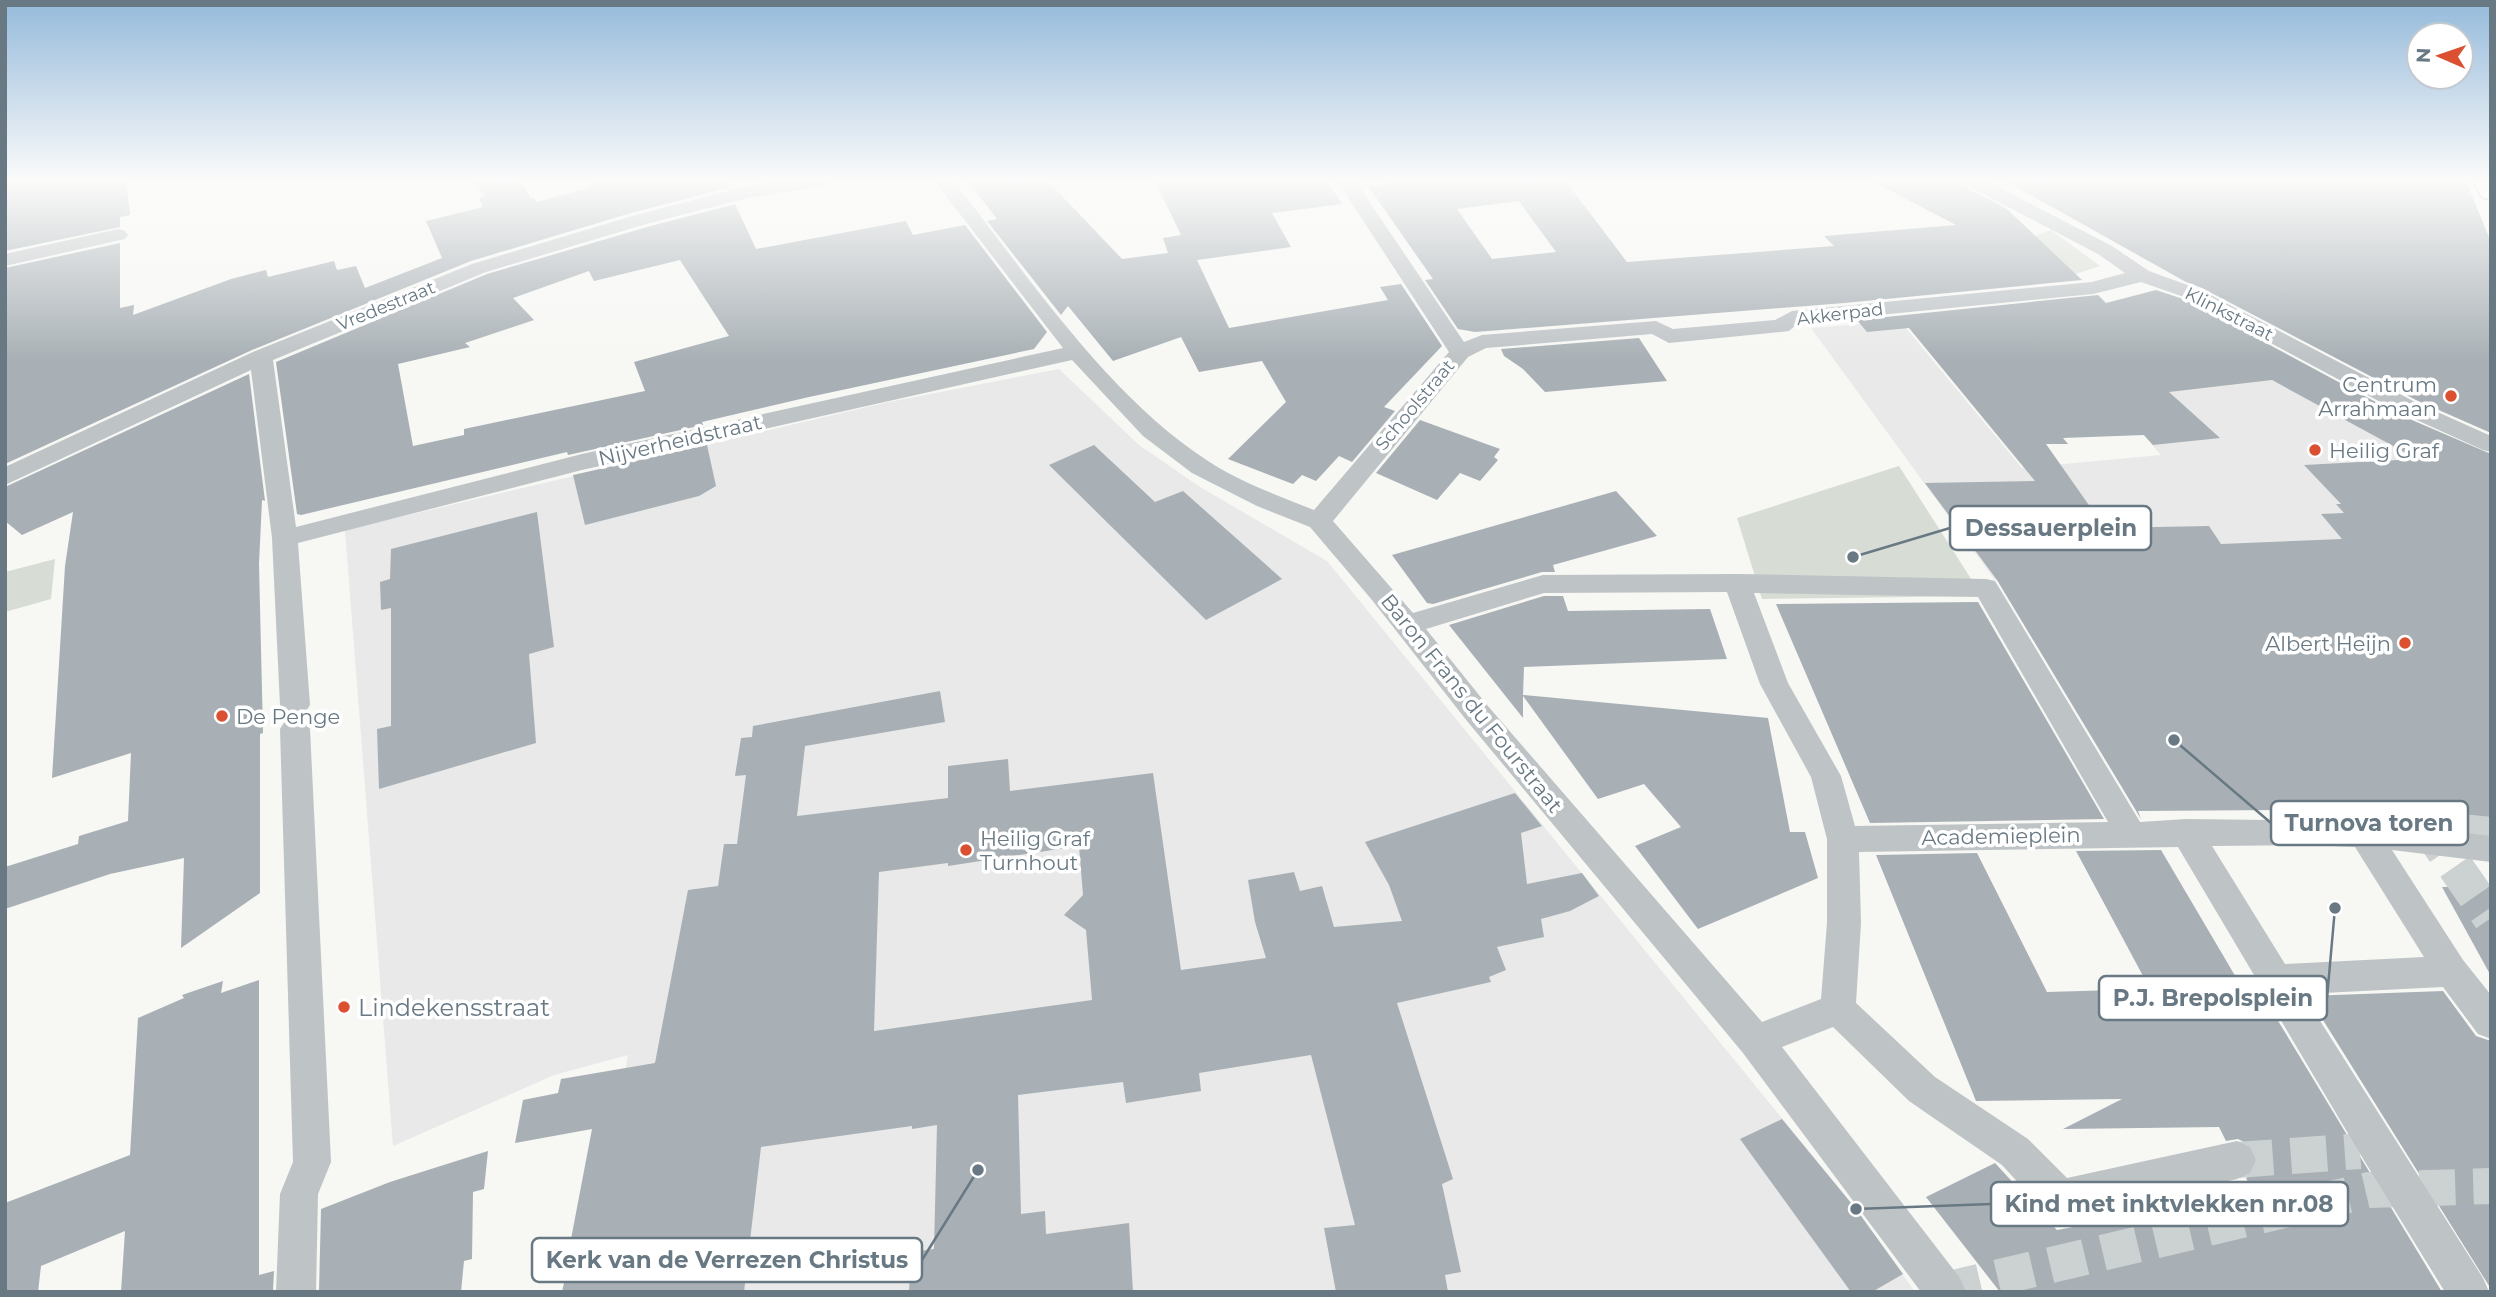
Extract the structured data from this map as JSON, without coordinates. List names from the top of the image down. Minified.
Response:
{"streets":{"street":["Vredestraat","Akkerpad","Klinkstraat","Schoolstraat","Nijverheidstraat","Baron Frans du Fourstraat","Academieplein"]},"crossings":[["Akkerpad","Klinkstraat"],["Akkerpad","Schoolstraat"],["Schoolstraat","Baron Frans du Fourstraat"],["Nijverheidstraat","Baron Frans du Fourstraat"]],"places":["Centrum Arrahmaan","Heilig Graf","Dessauerplein","Albert Heijn","De Penge","Turnova toren","Heilig Graf Turnhout","P.J. Brepolsplein","Lindekensstraat","Kerk van de Verrezen Christus","Kind met inktvlekken nr.08"],"north":"left"}
